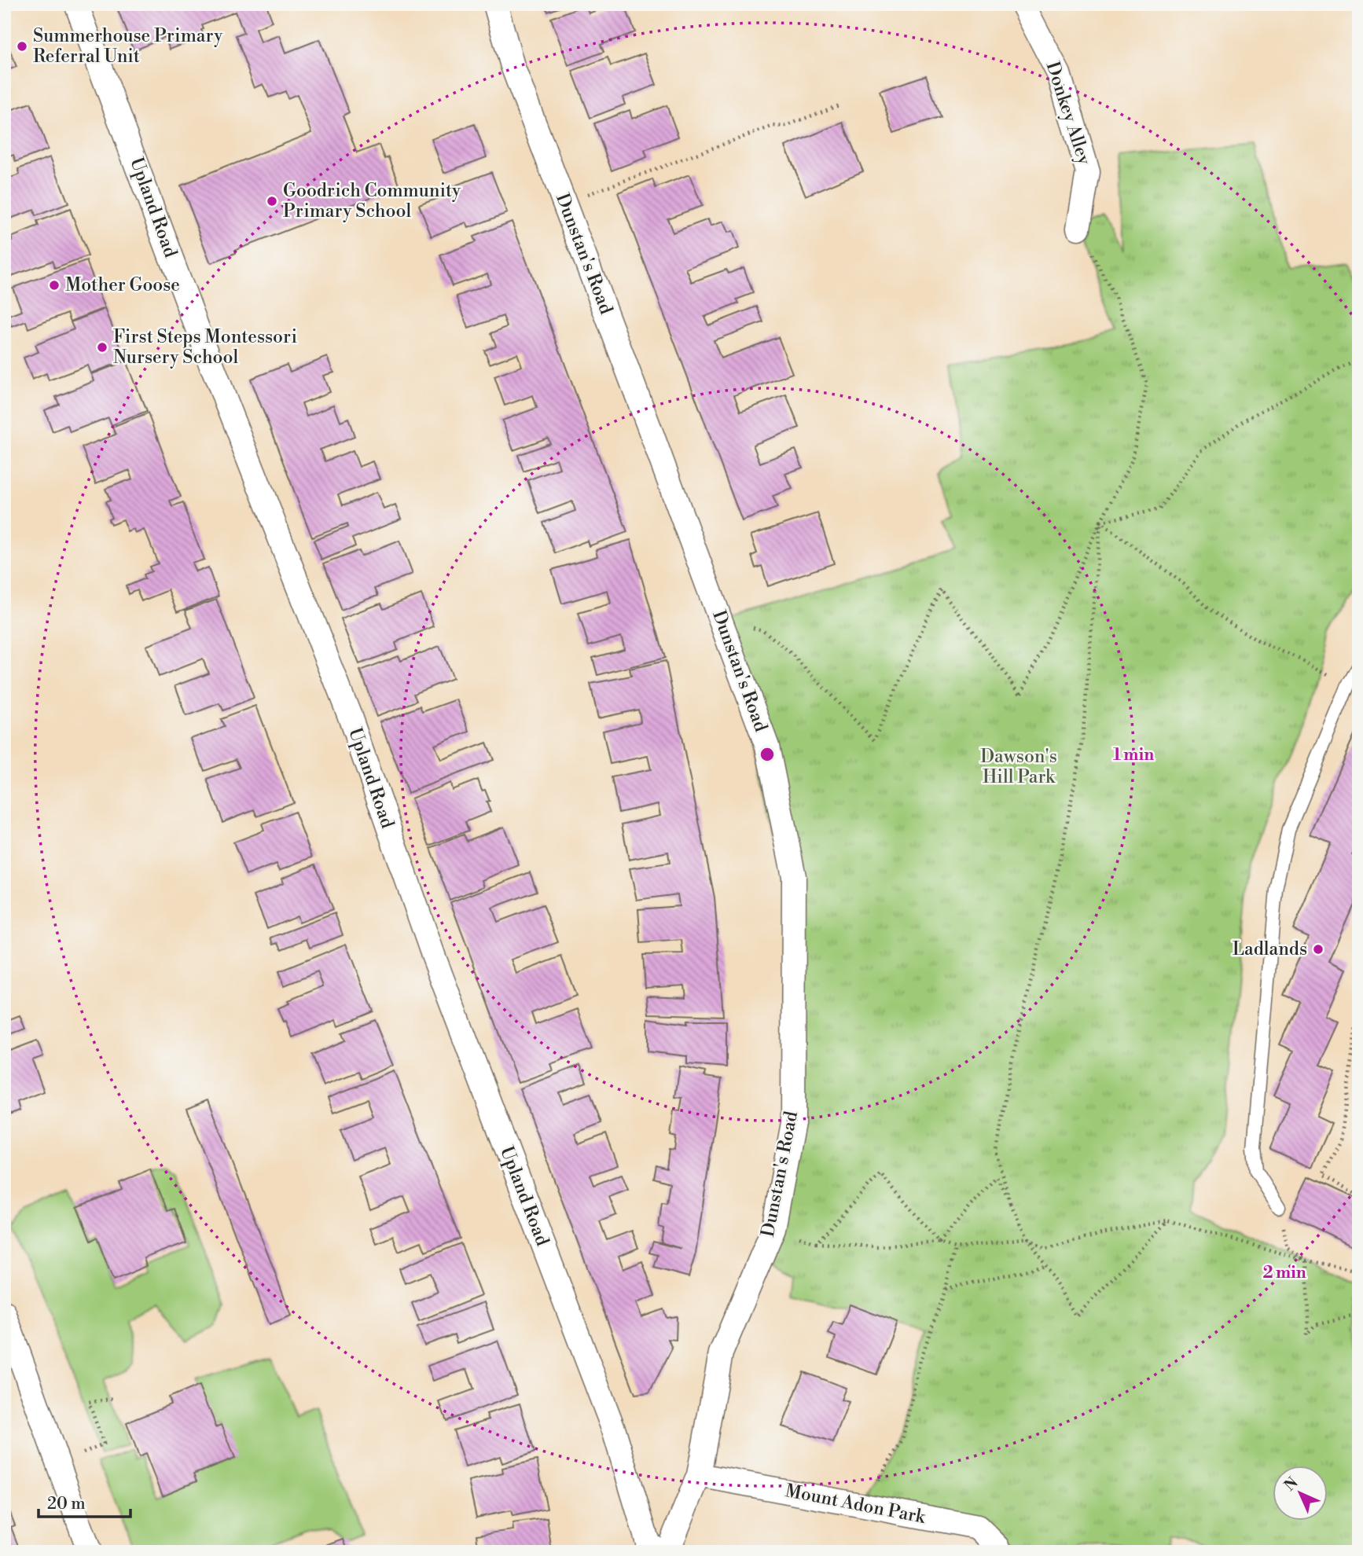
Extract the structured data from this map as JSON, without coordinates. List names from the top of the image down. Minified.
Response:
{"streets":{"street":["Donkey Alley","Upland Road","Dunstan's Road","Mount Adon Park"]},"crossings":[["Dunstan's Road","Mount Adon Park"]],"parks":["Dawson's Hill Park"],"places":["Summerhouse Primary Referral Unit","Goodrich Community Primary School","Mother Goose","First Steps Montessori Nursery School","Ladlands"],"scale_bar":"20 m","north":"top left","rings":["1 min","2 min"]}
